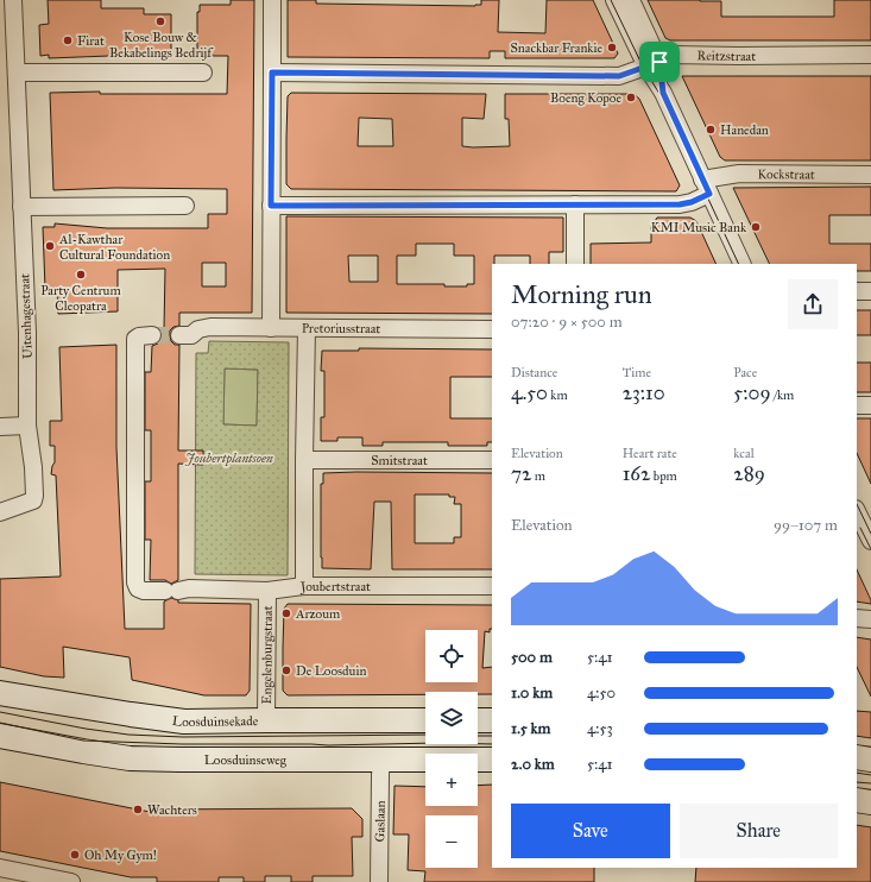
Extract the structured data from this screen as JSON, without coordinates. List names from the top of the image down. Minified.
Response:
{"streets":{"main road":["Loosduinsekade","Loosduinseweg"],"street":["Reitzstraat","Kockstraat","Uitenhagestraat","Pretoriusstraat","Smitstraat","Joubertstraat","Engelenburgstraat","Gaslaan"]},"crossings":[["Joubertstraat","Engelenburgstraat"],["Engelenburgstraat","Loosduinsekade"],["Loosduinseweg","Gaslaan"]],"parks":["Joubertplantsoen"],"places":["Kose Bouw & Bekabelings Bedrijf","Firat","Snackbar Frankie","Boeng Kopoe","Hanedan","KMI Music Bank","Al-Kawthar Cultural Foundation","Party Centrum Cleopatra","Arzoum","De Loosduin","Wachters","Oh My Gym!"],"page":{"heading":["Morning run","07:20 · 9 × 500 m"],"stats":[["Distance","4.50 km"],["Time","23:10"],["Pace","5:09 /km"],["Elevation","72 m"],["Heart rate","162 bpm"],["kcal","289"]],"chart":["Elevation","99–107 m"],"map_buttons":["+","−"],"list":[{"name":"500 m","note":"5:41"},{"name":"1.0 km","note":"4:50"},{"name":"1.5 km","note":"4:53"},{"name":"2.0 km","note":"5:41"}],"buttons":["Save","Share"]}}
